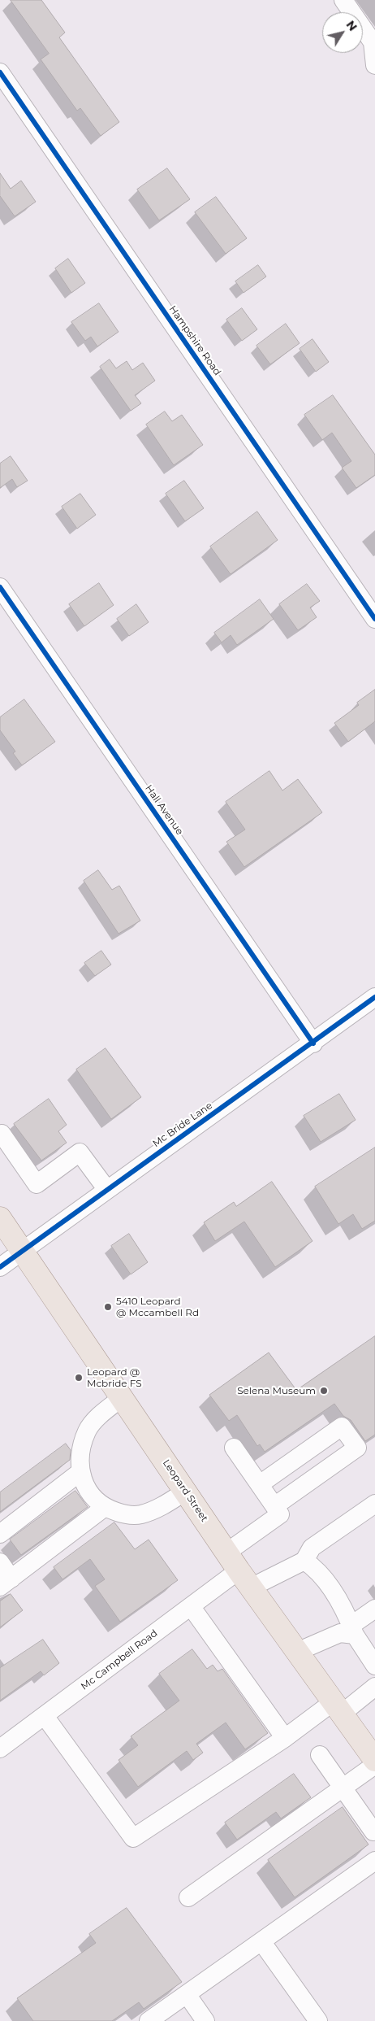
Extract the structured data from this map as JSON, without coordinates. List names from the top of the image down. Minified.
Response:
{"streets":{"main road":["Leopard Street"],"street":["Hampshire Road","Hall Avenue","Mc Bride Lane","Mc Campbell Road"]},"crossings":[["Hall Avenue","Mc Bride Lane"],["Mc Bride Lane","Leopard Street"],["Leopard Street","Mc Campbell Road"]],"places":["5410 Leopard @ Mccambell Rd","Leopard @ Mcbride FS","Selena Museum"],"north":"top right"}
